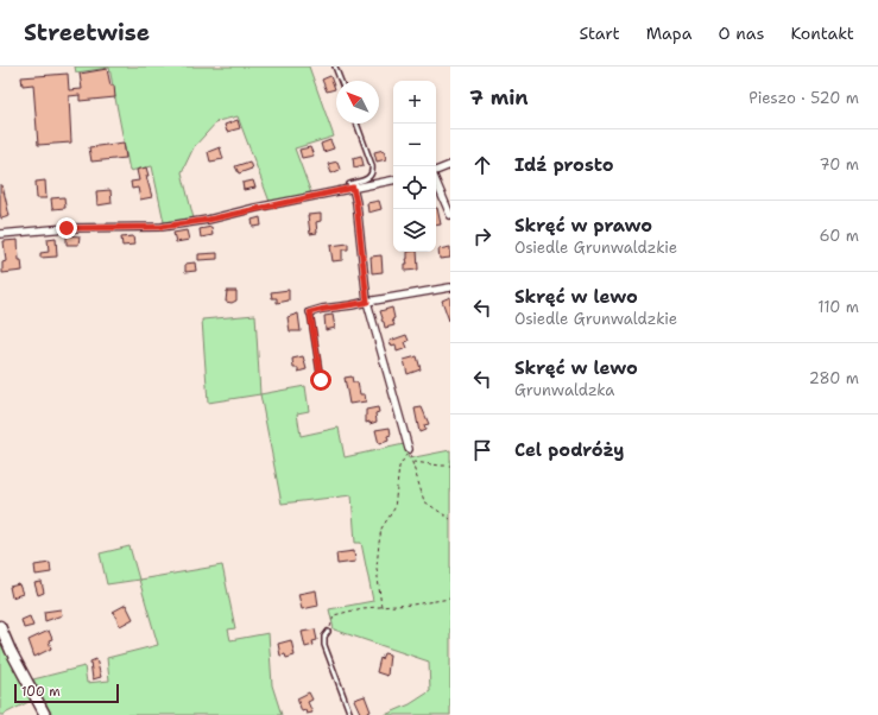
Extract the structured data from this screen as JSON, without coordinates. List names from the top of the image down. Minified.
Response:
{"scale_bar":"100 m","north":"top left","page":{"header":"Streetwise","nav":["Start","Mapa","O nas","Kontakt"],"heading":["7 min","Pieszo · 520 m"],"map_buttons":["+","−"],"list":[["Idź prosto","70 m"],["Skręć w prawo","Osiedle Grunwaldzkie","60 m"],["Skręć w lewo","Osiedle Grunwaldzkie","110 m"],["Skręć w lewo","Grunwaldzka","280 m"],"Cel podróży"],"scale":"100 m"}}
